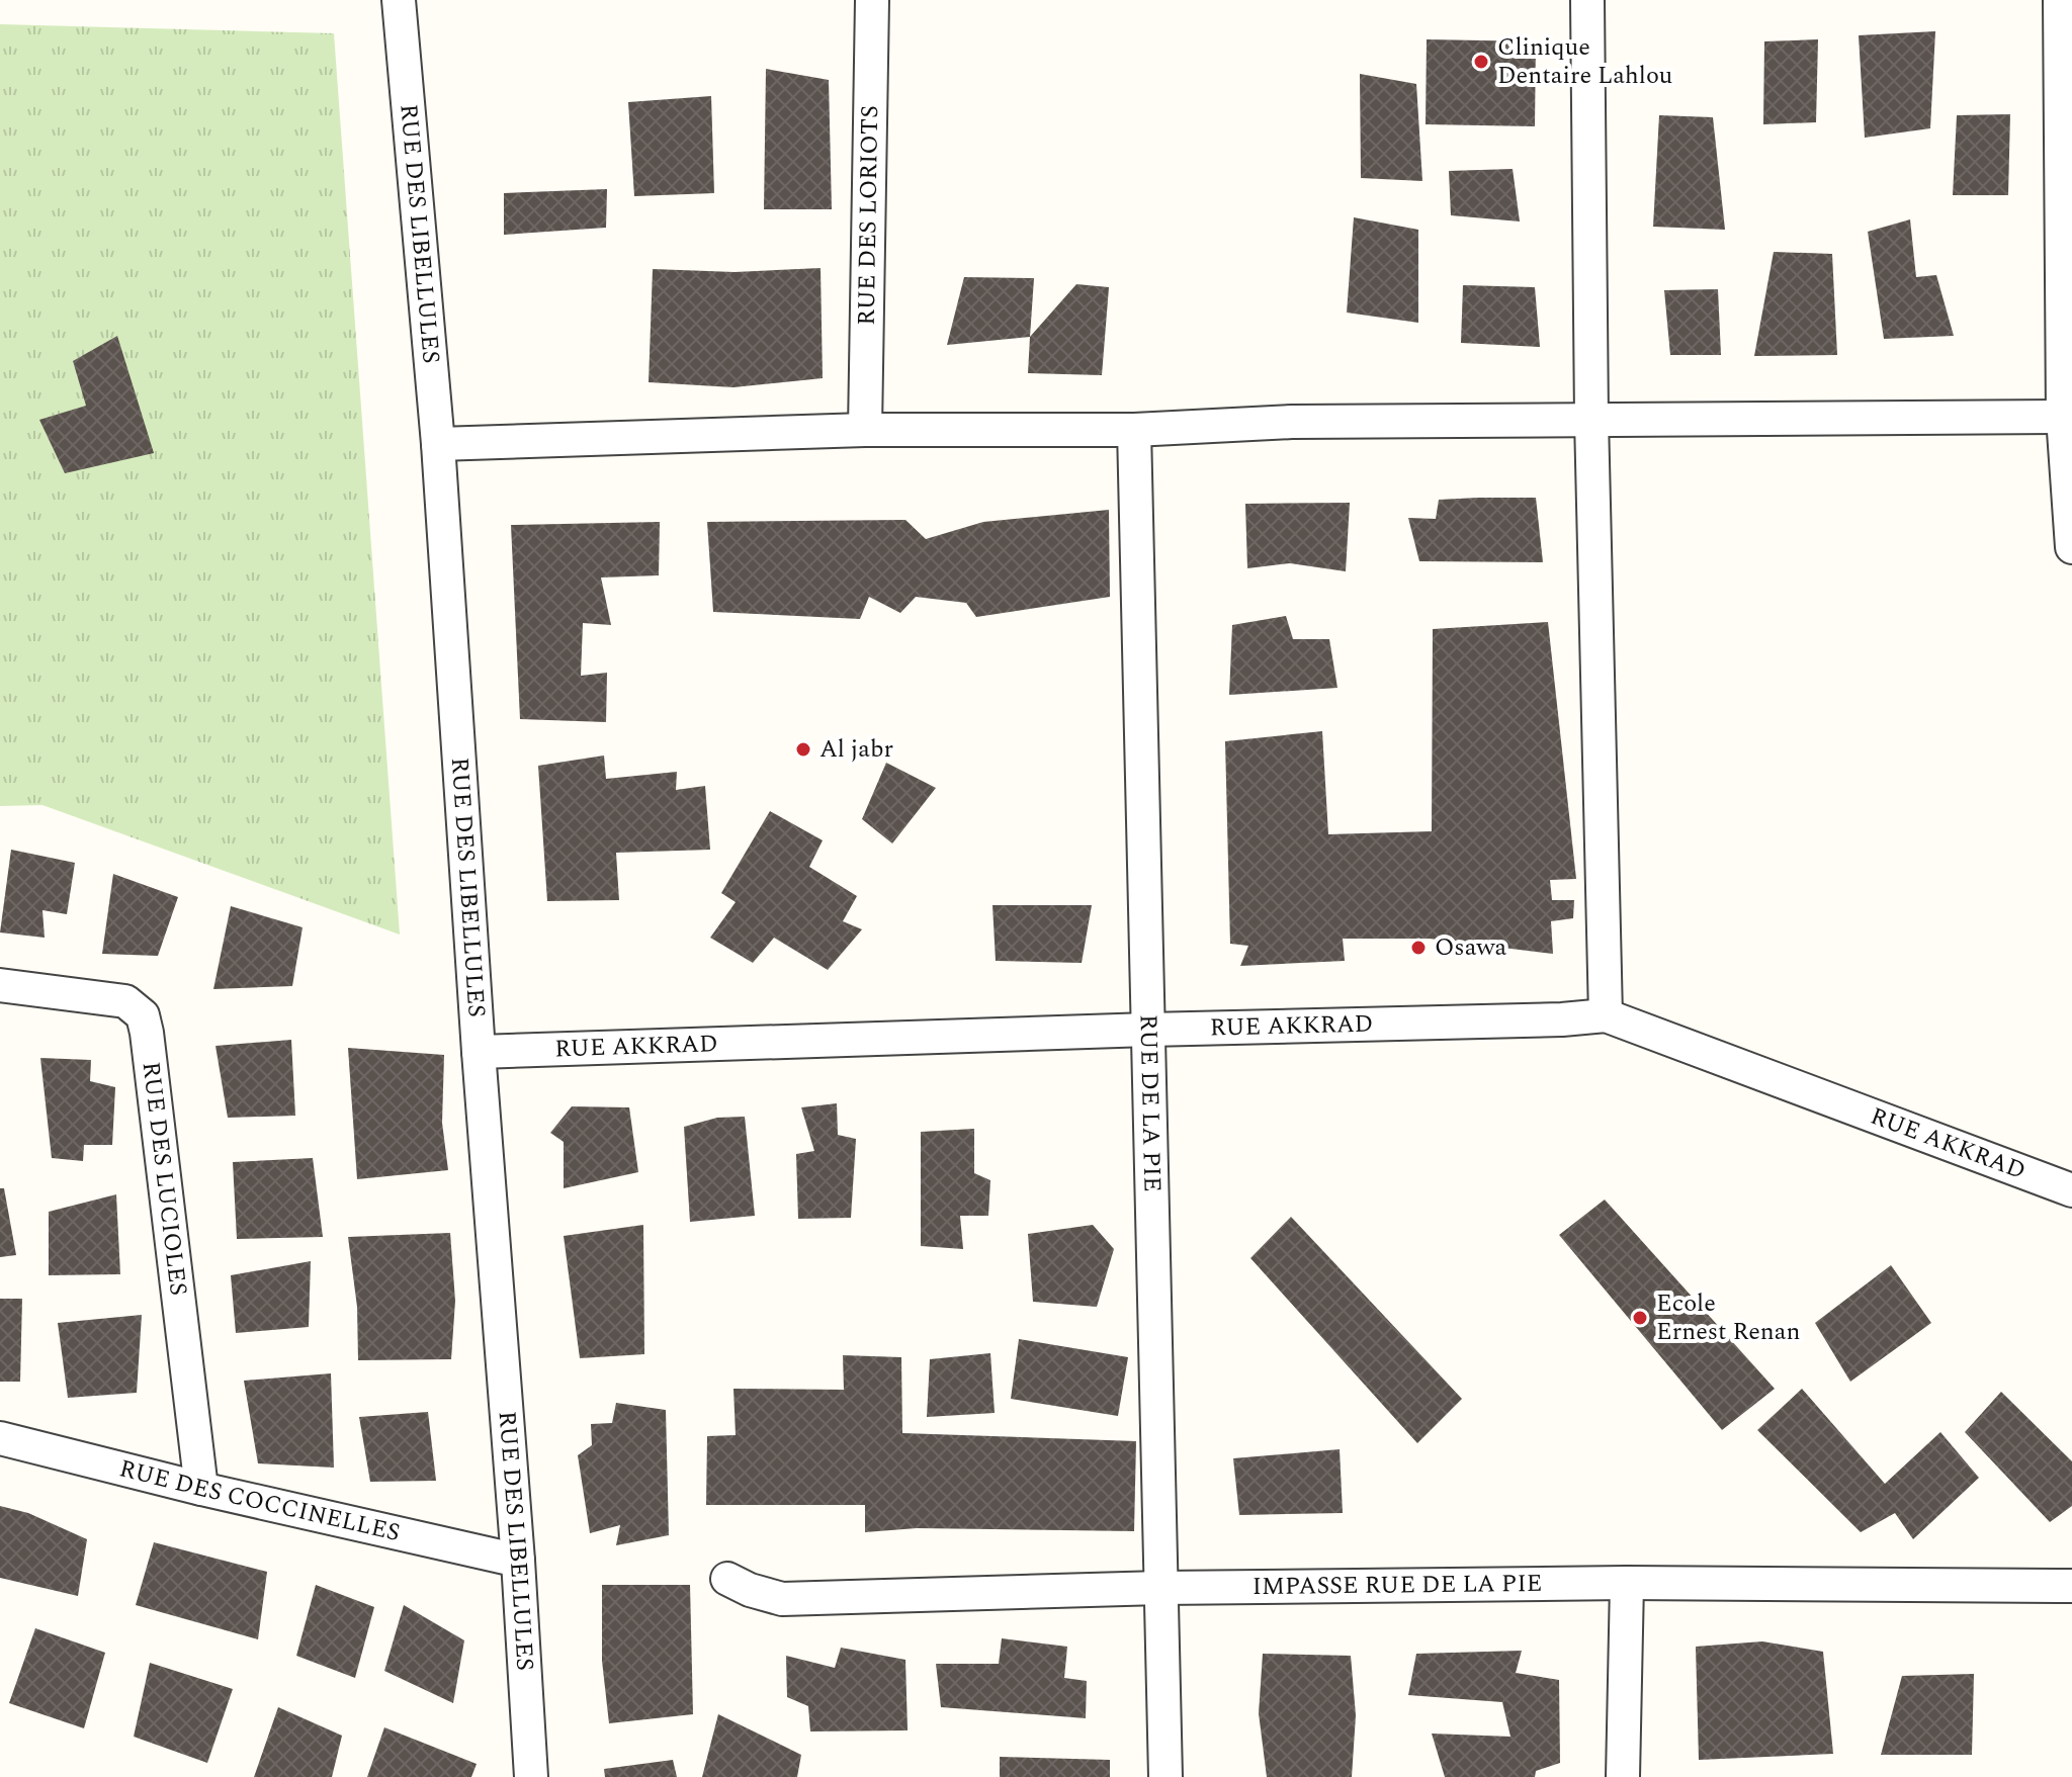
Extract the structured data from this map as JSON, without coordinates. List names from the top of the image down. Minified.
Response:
{"streets":{"street":["RUE DES LORIOTS","RUE DES LIBELLULES","RUE AKKRAD","RUE DE LA PIE","RUE DES LUCIOLES","RUE DES COCCINELLES","IMPASSE RUE DE LA PIE"]},"crossings":[["RUE DES LIBELLULES","RUE AKKRAD"],["RUE DES LIBELLULES","RUE DES COCCINELLES"],["RUE AKKRAD","RUE DE LA PIE"],["RUE DE LA PIE","IMPASSE RUE DE LA PIE"],["RUE DES LUCIOLES","RUE DES COCCINELLES"]],"places":["Clinique Dentaire Lahlou","Al jabr","Osawa","Ecole Ernest Renan"]}
